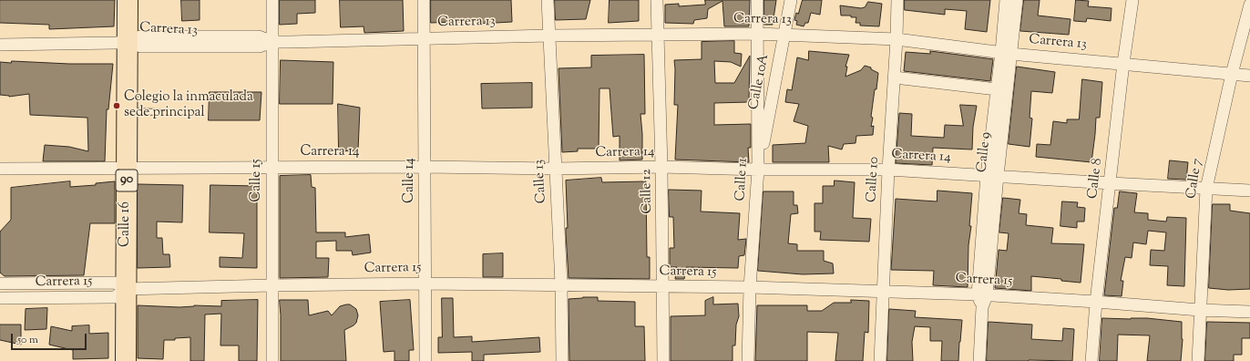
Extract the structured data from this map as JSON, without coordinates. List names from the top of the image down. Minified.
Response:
{"streets":{"highway":["90","Calle 16"],"street":["Carrera 13","Calle 10A","Carrera 14","Calle 9","Calle 8","Calle 7","Calle 11","Calle 10","Calle 15","Calle 14","Calle 13","Calle 12","Carrera 15"]},"crossings":[["Carrera 13","Calle 10A"],["Carrera 13","Calle 9"],["Carrera 13","Calle 8"],["Carrera 13","Calle 7"],["Carrera 13","Calle 11"],["Carrera 13","Calle 10"],["Carrera 13","Calle 15"],["Carrera 13","Calle 14"],["Carrera 13","Calle 13"],["Carrera 13","Calle 12"],["Carrera 13","Calle 16"],["Calle 10A","Carrera 14"],["Calle 10A","Calle 11"],["Carrera 14","Calle 9"],["Carrera 14","Calle 8"],["Carrera 14","Calle 7"],["Carrera 14","Calle 11"],["Carrera 14","Calle 10"],["Carrera 14","Calle 15"],["Carrera 14","Calle 14"],["Carrera 14","Calle 13"],["Carrera 14","Calle 12"],["Carrera 14","Calle 16"],["Calle 9","Carrera 15"],["Calle 8","Carrera 15"],["Calle 7","Carrera 15"],["Calle 11","Carrera 15"],["Calle 10","Carrera 15"],["Calle 15","Carrera 15"],["Calle 14","Carrera 15"],["Calle 13","Carrera 15"],["Calle 12","Carrera 15"],["Calle 16","Carrera 15"]],"places":["Colegio la inmaculada sede principal"],"scale_bar":"50 m"}
